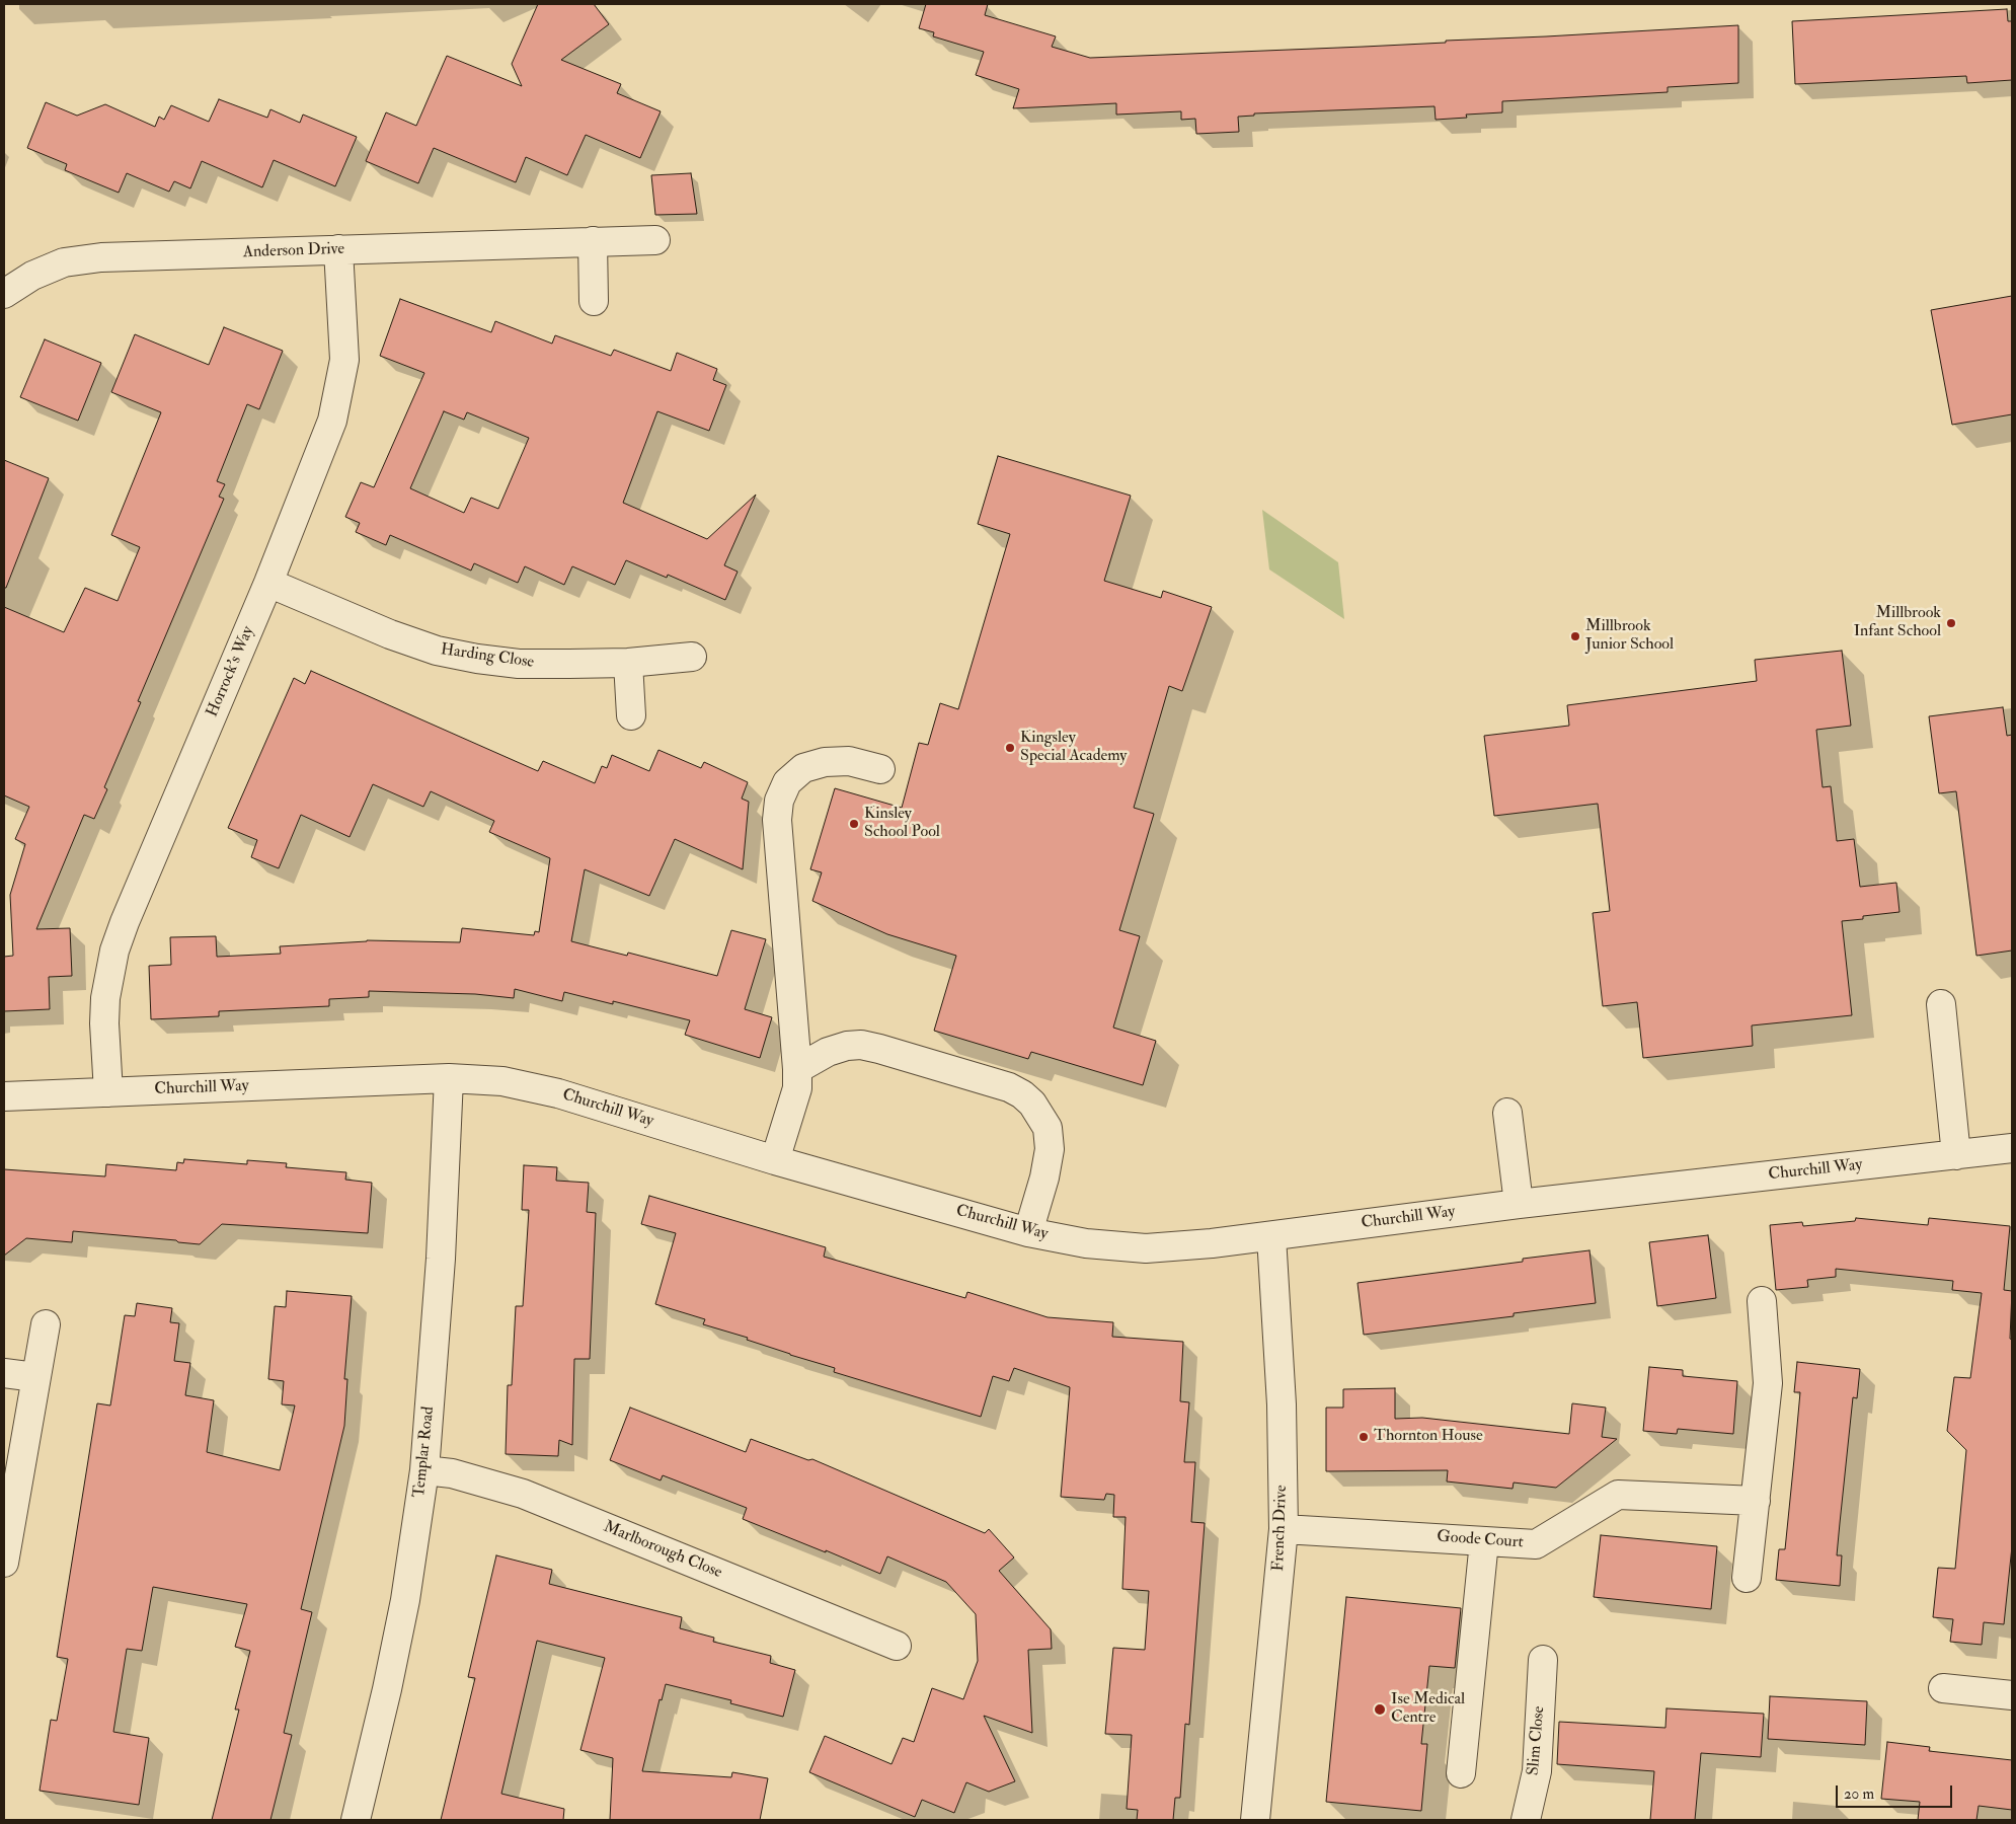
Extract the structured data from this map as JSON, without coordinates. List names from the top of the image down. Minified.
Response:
{"streets":{"street":["Anderson Drive","Harding Close","Horrock's Way","Churchill Way","Templar Road","French Drive","Goode Court","Marlborough Close","Slim Close"]},"crossings":[["Anderson Drive","Horrock's Way"],["Harding Close","Horrock's Way"],["Horrock's Way","Churchill Way"],["Churchill Way","Templar Road"],["Churchill Way","French Drive"],["Templar Road","Marlborough Close"],["French Drive","Goode Court"]],"places":["Millbrook Infant School","Millbrook Junior School","Kingsley Special Academy","Kinsley School Pool","Thornton House","Ise Medical Centre"],"scale_bar":"20 m"}
